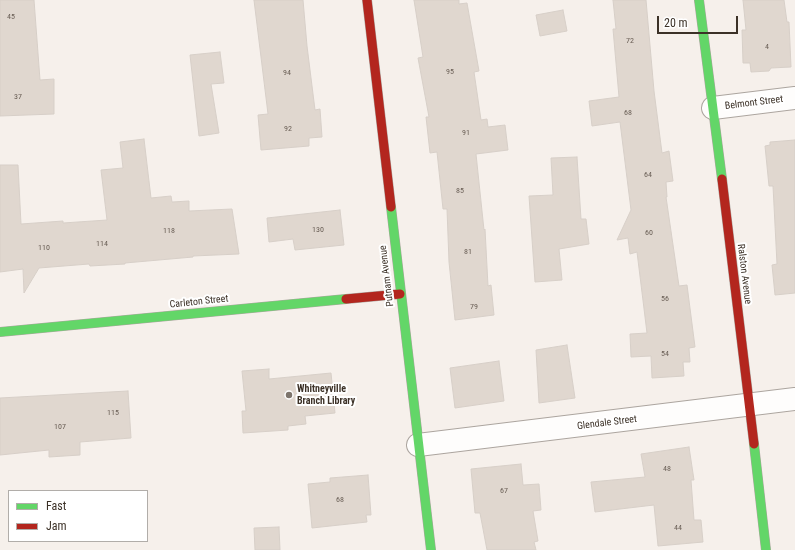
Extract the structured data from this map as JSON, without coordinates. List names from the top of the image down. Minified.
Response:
{"streets":{"street":["Belmont Street","Ralston Avenue","Putnam Avenue","Carleton Street","Glendale Street"]},"crossings":[["Belmont Street","Ralston Avenue"],["Ralston Avenue","Glendale Street"],["Putnam Avenue","Carleton Street"],["Putnam Avenue","Glendale Street"]],"places":["Whitneyville Branch Library"],"house_numbers":["45","72","4","95","94","37","68","92","91","64","85","130","118","60","114","110","81","56","79","54","115","107","48","67","68","44"],"legend":["Fast","Jam"],"scale_bar":"20 m"}
